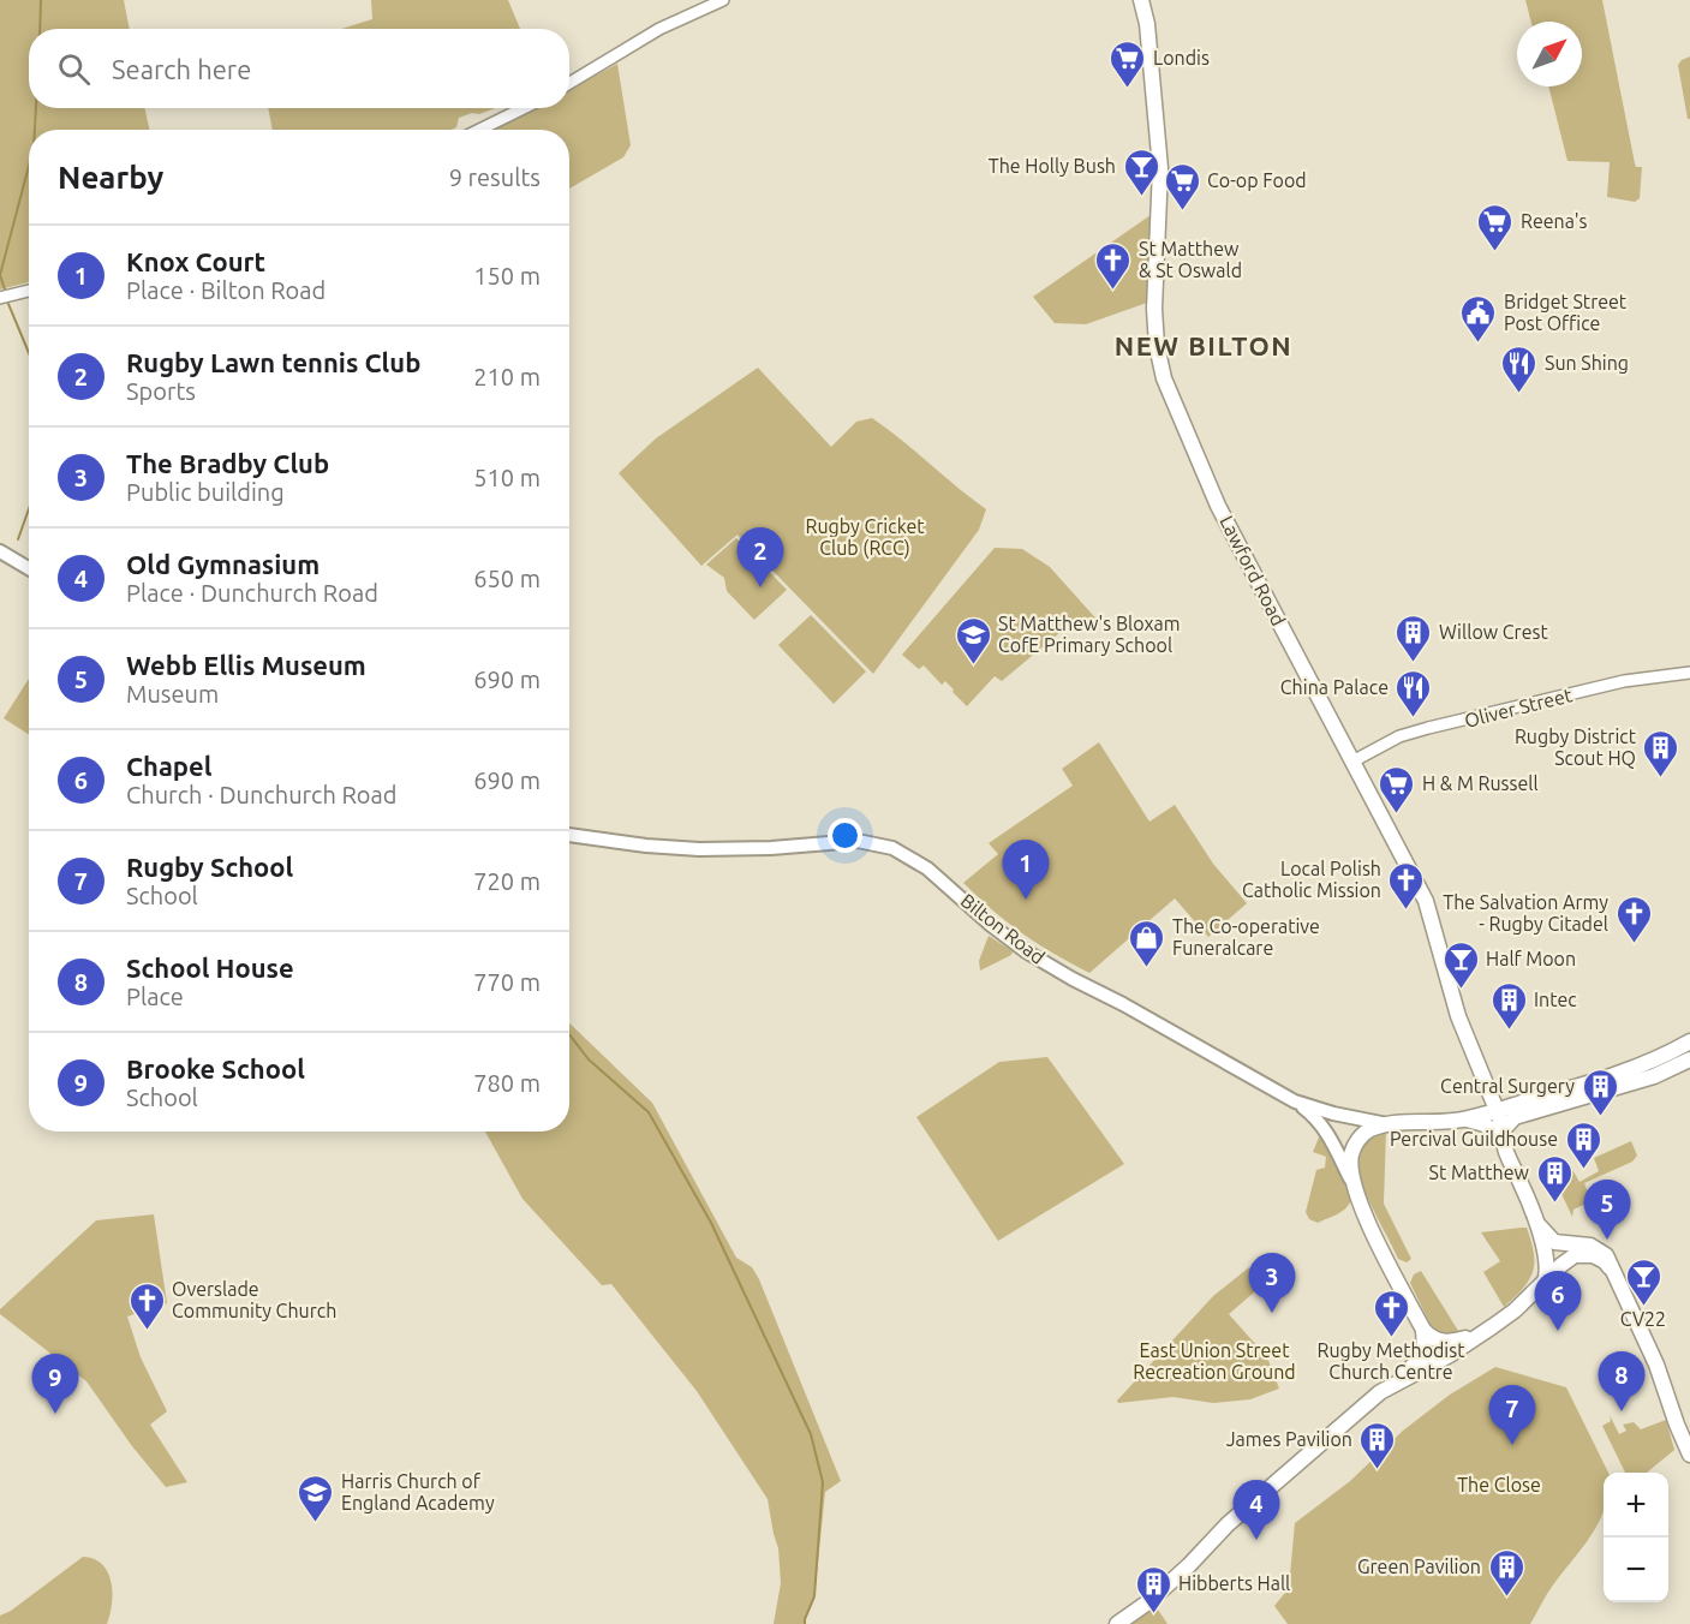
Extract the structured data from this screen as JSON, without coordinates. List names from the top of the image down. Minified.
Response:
{"streets":{"main road":["Lawford Road","Bilton Road"],"street":["Oliver Street"]},"crossings":[["Lawford Road","Oliver Street"],["Lawford Road","Bilton Road"]],"districts":["NEW BILTON"],"parks":["Rugby Cricket Club (RCC)","East Union Street Recreation Ground","The Close"],"places":{"supermarket":["Londis","Co-op Food","Reena's","H & M Russell"],"bar":["The Holly Bush","Half Moon","CV22"],"church":["St Matthew & St Oswald","Local Polish Catholic Mission","The Salvation Army - Rugby Citadel","Overslade Community Church","Rugby Methodist Church Centre"],"public building":["Bridget Street Post Office"],"restaurant":["Sun Shing","China Palace"],"building":["Willow Crest","Rugby District Scout HQ","Intec","Central Surgery","Percival Guildhouse","St Matthew","James Pavilion","Green Pavilion","Hibberts Hall"],"school or university":["St Matthew's Bloxam CofE Primary School","Harris Church of England Academy"],"shop":["The Co-operative Funeralcare"]},"north":"top right","page":{"search":"Search here","heading":["Nearby","9 results"],"list":[{"mark":"1","name":"Knox Court","note":"Place · Bilton Road","value":"150 m"},{"mark":"2","name":"Rugby Lawn tennis Club","note":"Sports","value":"210 m"},{"mark":"3","name":"The Bradby Club","note":"Public building","value":"510 m"},{"mark":"4","name":"Old Gymnasium","note":"Place · Dunchurch Road","value":"650 m"},{"mark":"5","name":"Webb Ellis Museum","note":"Museum","value":"690 m"},{"mark":"6","name":"Chapel","note":"Church · Dunchurch Road","value":"690 m"},{"mark":"7","name":"Rugby School","note":"School","value":"720 m"},{"mark":"8","name":"School House","note":"Place","value":"770 m"},{"mark":"9","name":"Brooke School","note":"School","value":"780 m"}],"pins":["2","1","5","3","6","8","9","7","4"],"map_buttons":["+","−"]}}
